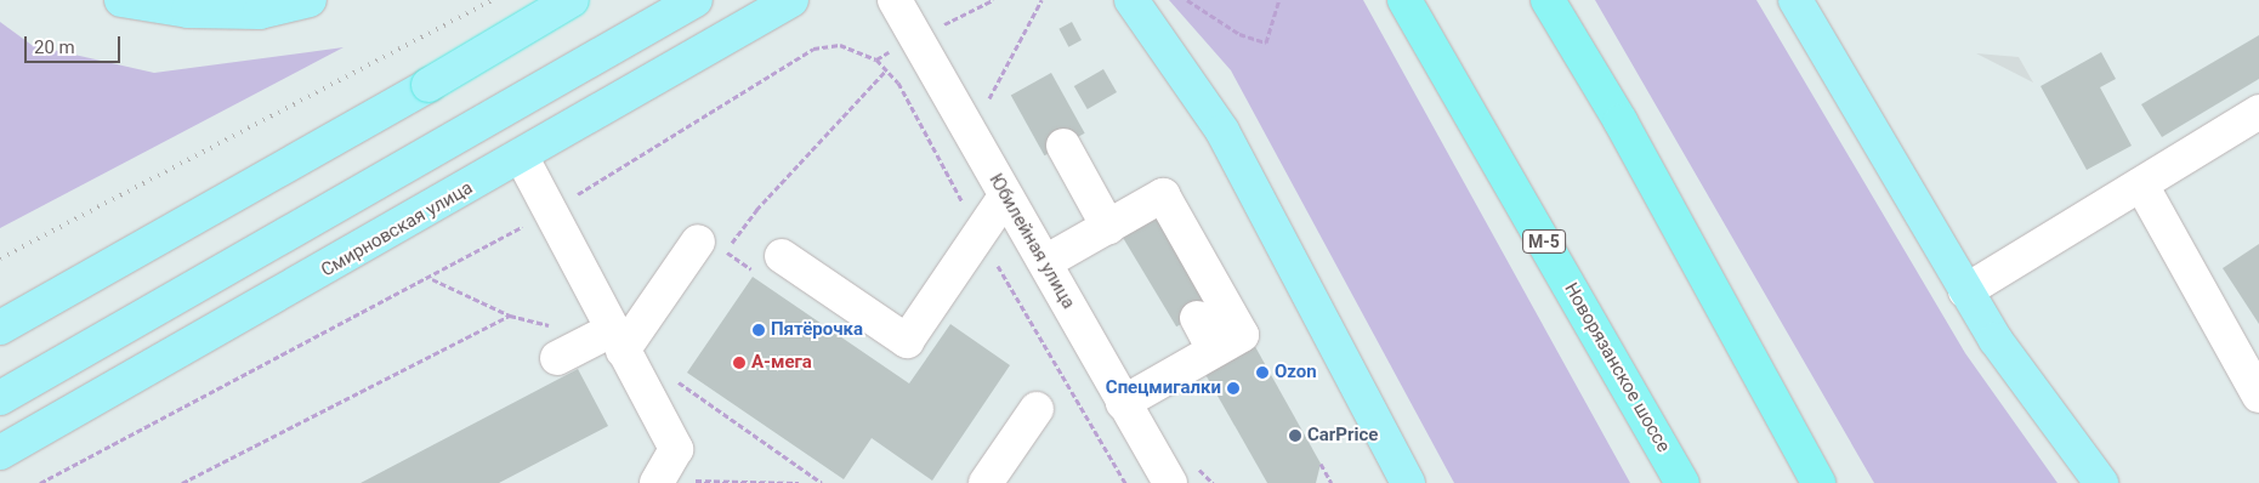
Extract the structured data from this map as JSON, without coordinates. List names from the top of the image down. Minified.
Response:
{"streets":{"highway":["М-5","Новорязанское шоссе"],"main road":["Смирновская улица"],"street":["Юбилейная улица"]},"places":["Пятёрочка","А-мега","Ozon","Спецмигалки","CarPrice"],"scale_bar":"20 m"}
